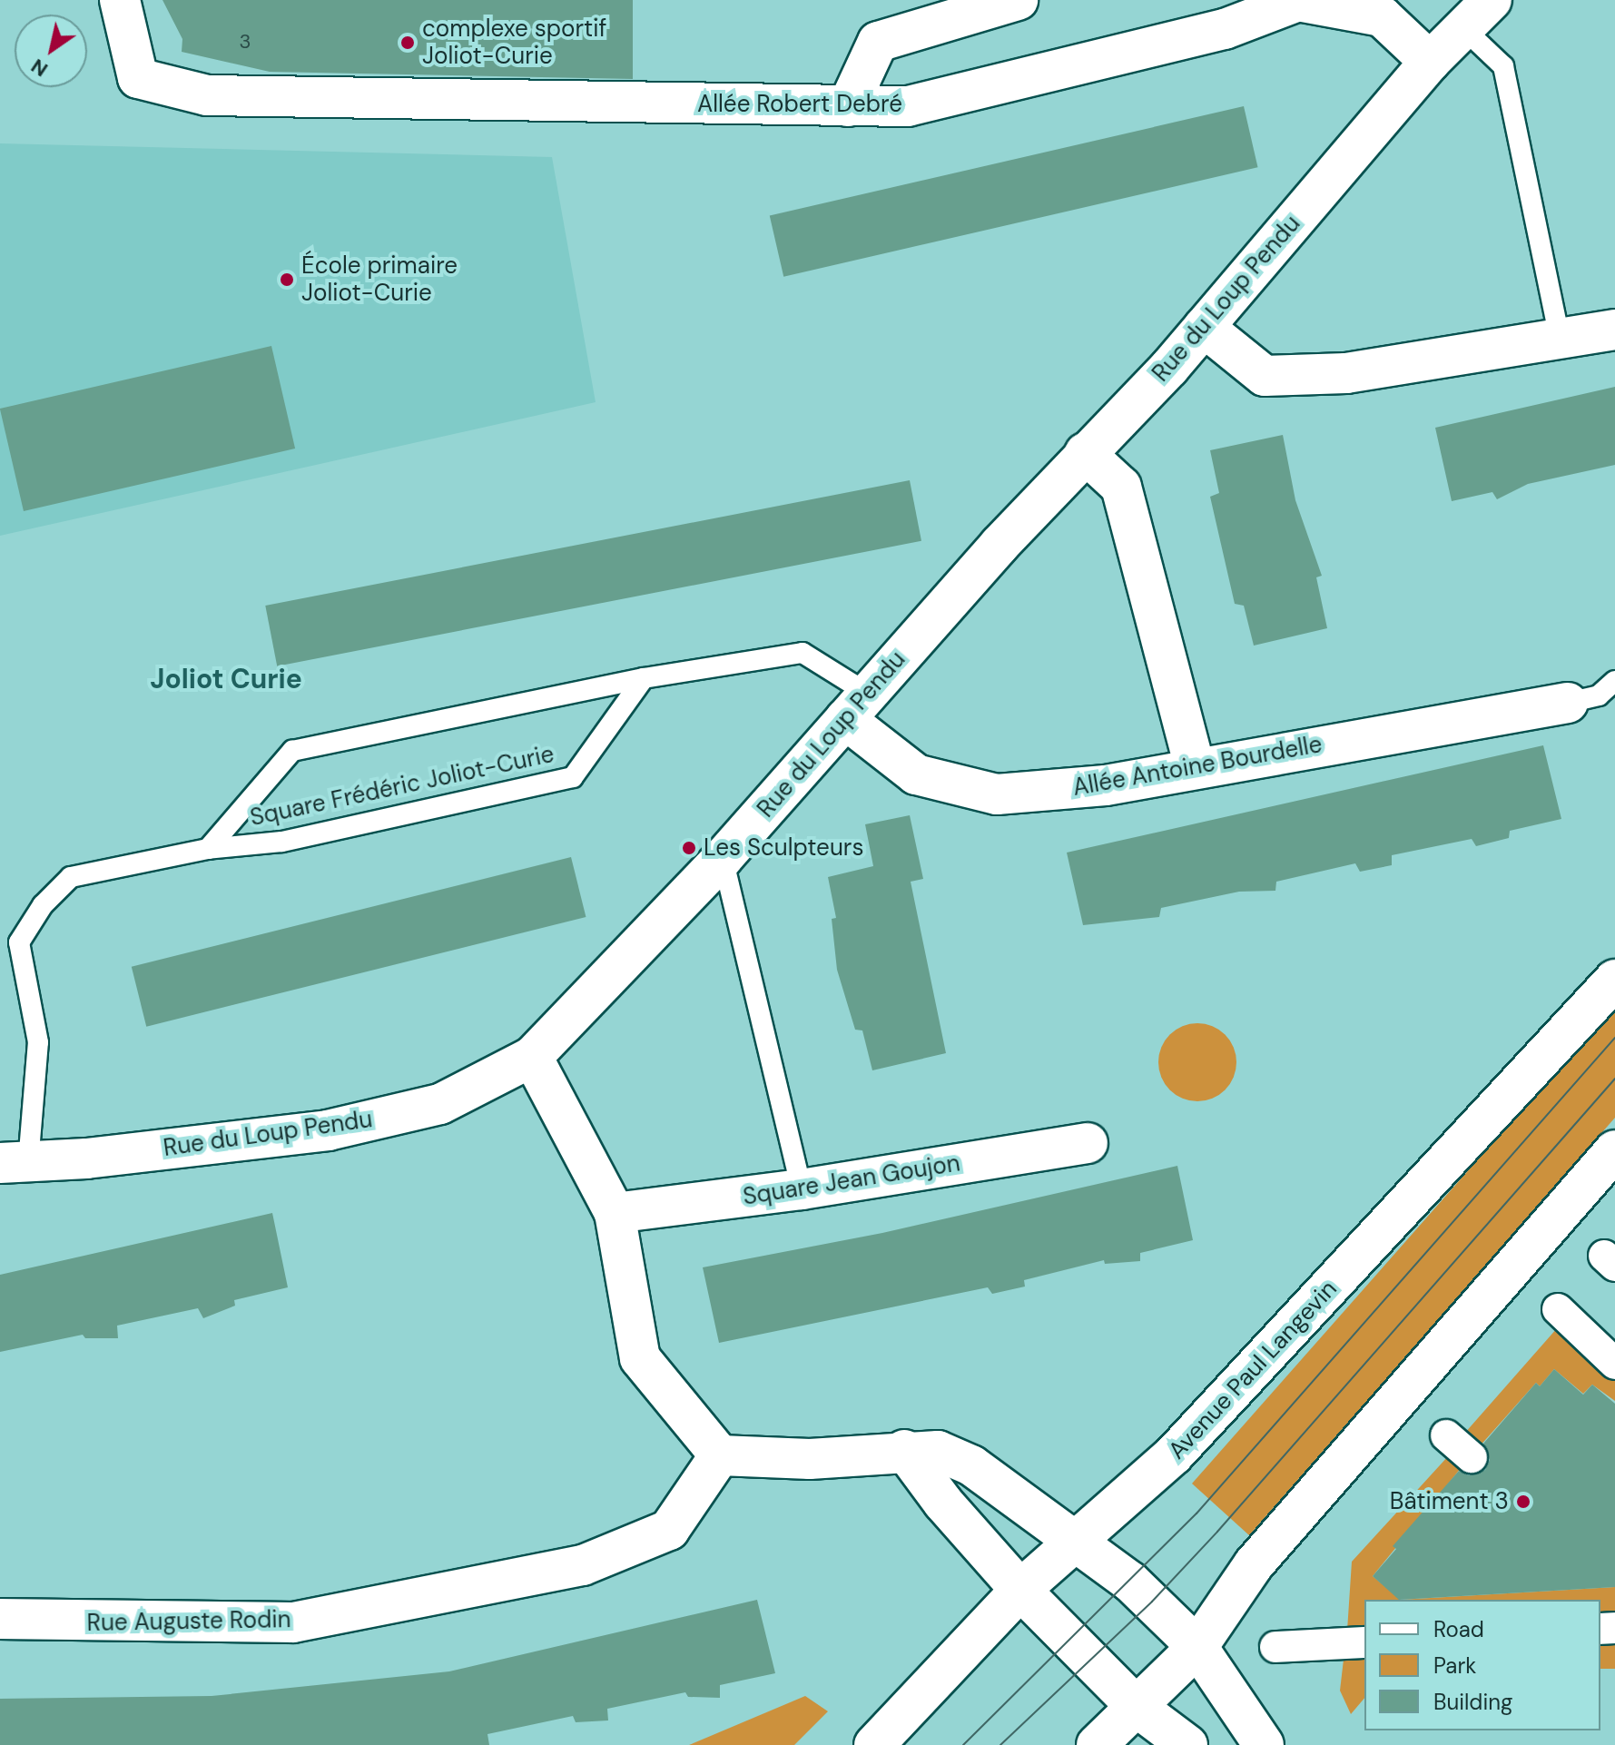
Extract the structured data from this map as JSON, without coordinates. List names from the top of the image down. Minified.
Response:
{"streets":{"street":["Allée Robert Debré","Rue du Loup Pendu","Allée Antoine Bourdelle","Square Jean Goujon","Avenue Paul Langevin","Rue Auguste Rodin"],"lane":["Square Frédéric Joliot-Curie"]},"crossings":[["Allée Robert Debré","Rue du Loup Pendu"],["Rue du Loup Pendu","Allée Antoine Bourdelle"],["Rue du Loup Pendu","Square Frédéric Joliot-Curie"],["Allée Antoine Bourdelle","Square Frédéric Joliot-Curie"]],"districts":["Joliot Curie"],"places":["complexe sportif Joliot-Curie","École primaire Joliot-Curie","Les Sculpteurs","Bâtiment 3"],"house_numbers":["3"],"legend":["Road","Park","Building"],"north":"bottom left"}
